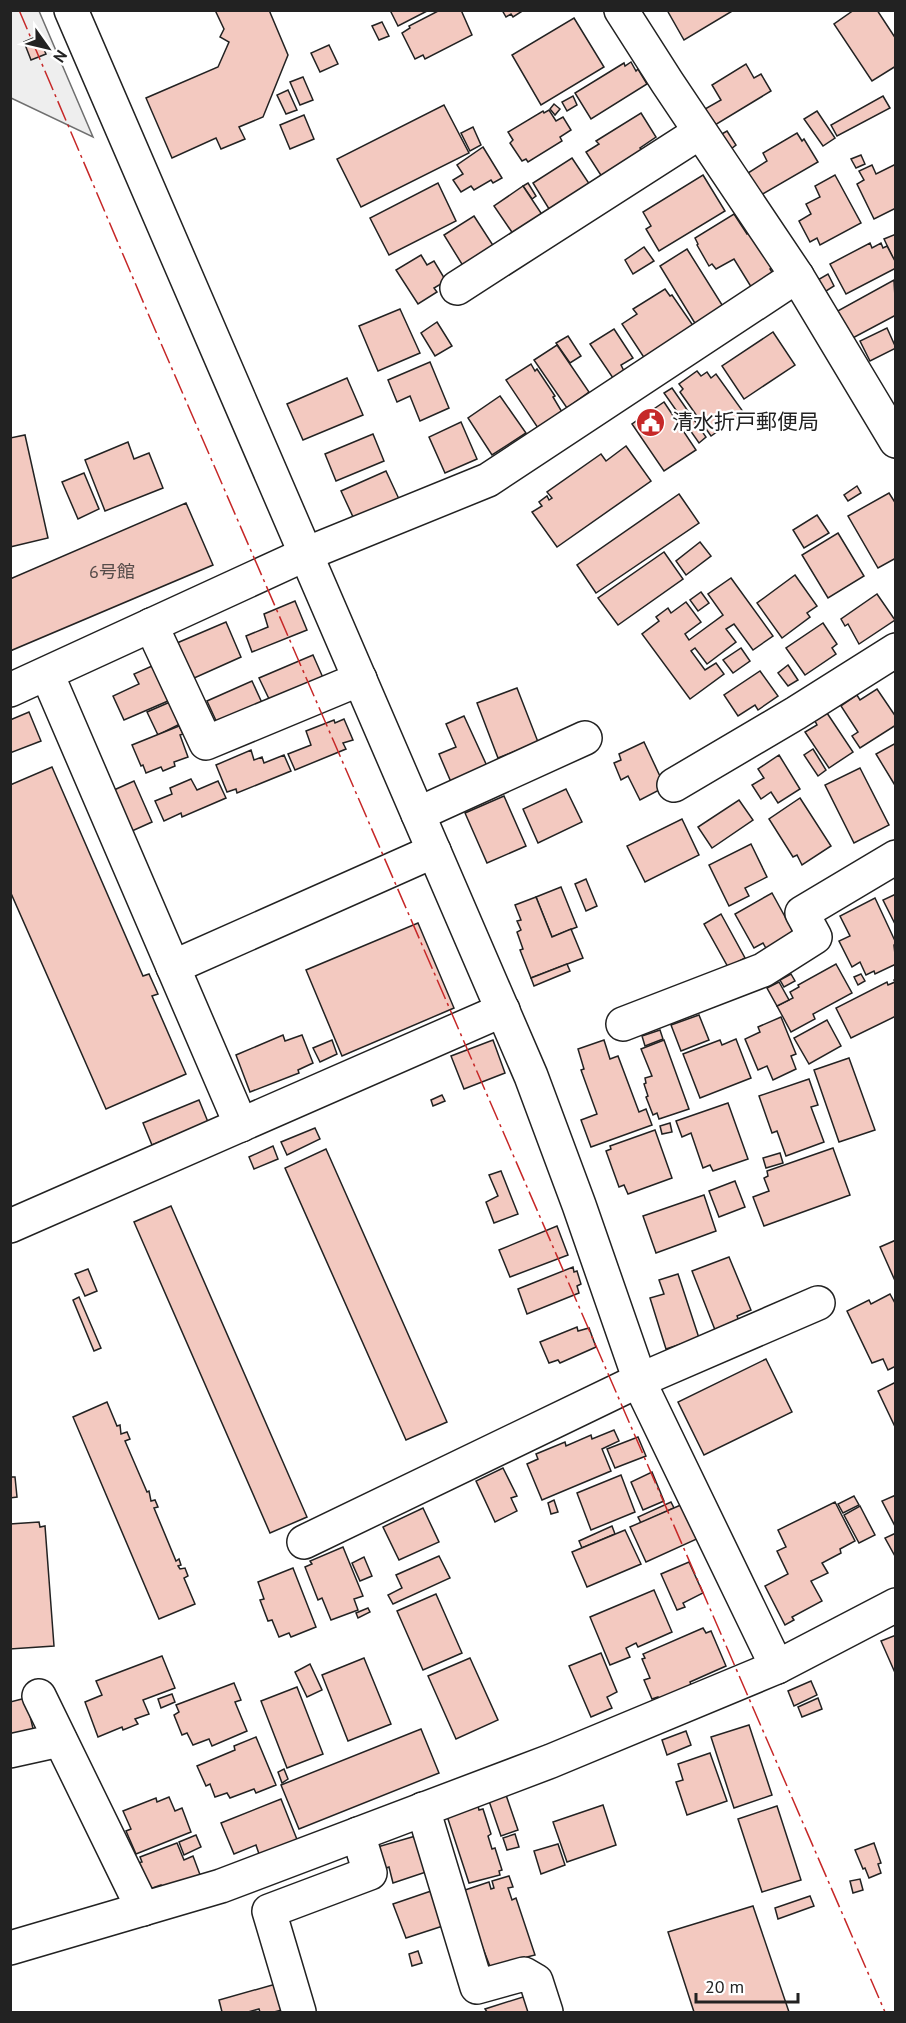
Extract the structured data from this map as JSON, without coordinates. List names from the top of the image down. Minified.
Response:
{"places":{"public building":["清水折戸郵便局"]},"house_numbers":["6号館"],"scale_bar":"20 m","north":"bottom right"}
